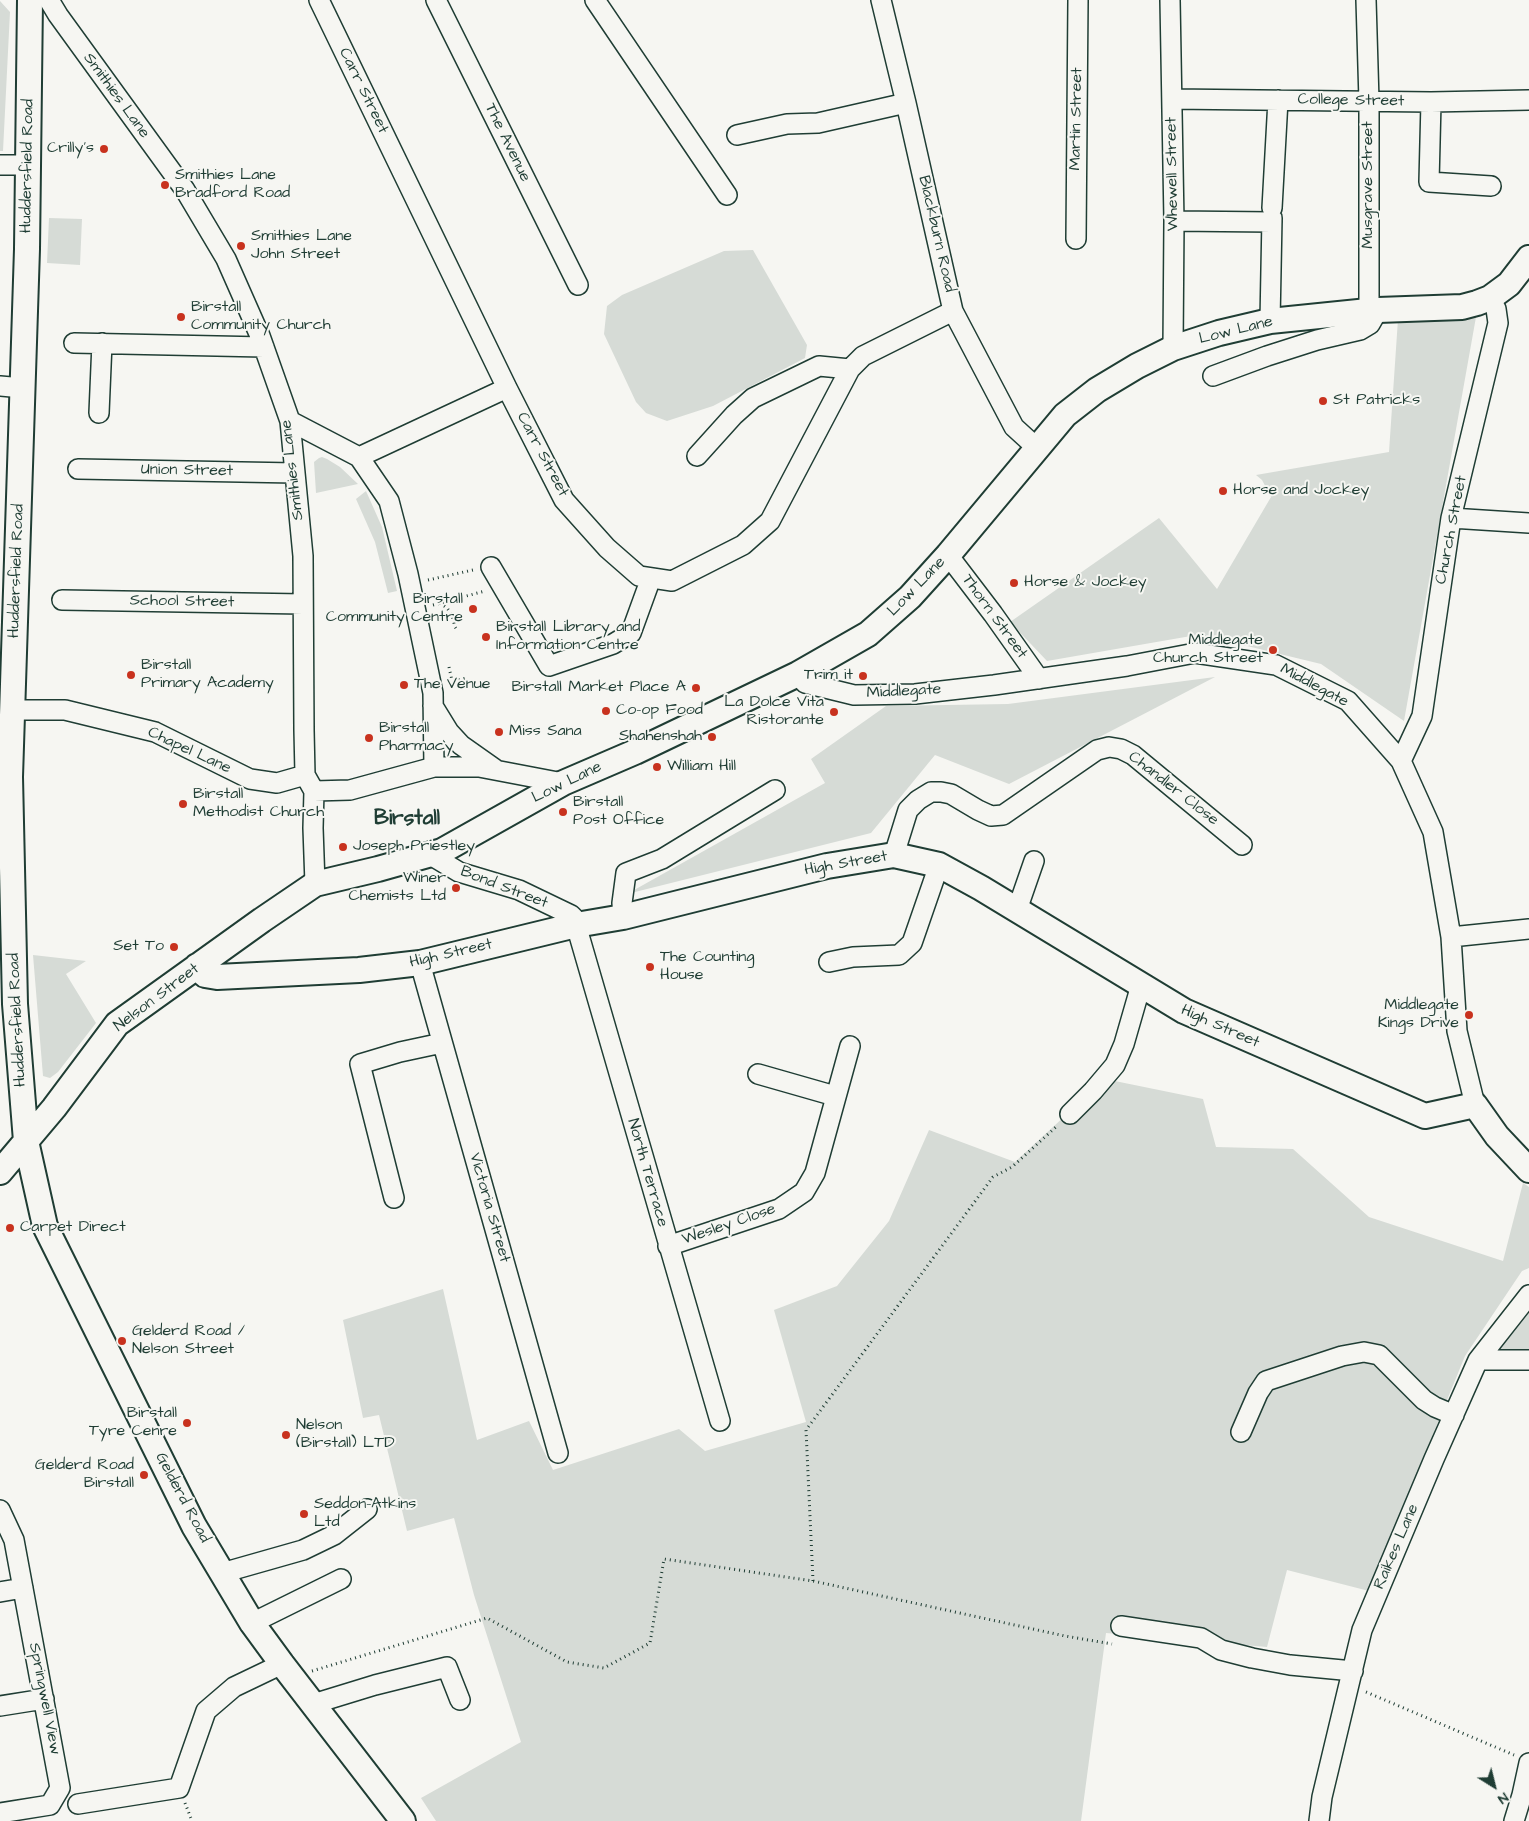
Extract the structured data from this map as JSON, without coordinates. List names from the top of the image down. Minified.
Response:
{"streets":{"main road":["Huddersfield Road","Low Lane","High Street","Nelson Street","Gelderd Road"],"street":["Carr Street","Smithies Lane","College Street","Martin Street","The Avenue","Whewell Street","Musgrave Street","Blackburn Road","Union Street","Church Street","School Street","Thorn Street","Middlegate","Chapel Lane","Chandler Close","Bond Street","North Terrace","Victoria Street","Wesley Close","Raikes Lane","Springwell View"]},"crossings":[["Carr Street","Blackburn Road"],["Smithies Lane","Low Lane"],["Smithies Lane","Union Street"],["Smithies Lane","School Street"],["Smithies Lane","Chapel Lane"],["Smithies Lane","Nelson Street"],["College Street","Whewell Street"],["College Street","Musgrave Street"],["Huddersfield Road","Chapel Lane"],["Huddersfield Road","Nelson Street"],["Huddersfield Road","Gelderd Road"],["Whewell Street","Low Lane"],["Musgrave Street","Low Lane"],["Blackburn Road","Low Lane"],["Low Lane","Church Street"],["Low Lane","Thorn Street"],["Low Lane","Middlegate"],["Low Lane","Chapel Lane"],["Low Lane","Bond Street"],["Low Lane","Nelson Street"],["Church Street","Middlegate"],["Thorn Street","Middlegate"],["Middlegate","High Street"],["Chandler Close","High Street"],["High Street","Bond Street"],["High Street","Nelson Street"],["High Street","North Terrace"],["High Street","Victoria Street"],["Bond Street","North Terrace"],["Nelson Street","Gelderd Road"],["North Terrace","Wesley Close"]],"districts":["Birstall"],"places":["Crilly's","Smithies Lane Bradford Road","Smithies Lane John Street","Birstall Community Church","St Patricks","Horse and Jockey","Horse & Jockey","Birstall Community Centre","Birstall Library and Information Centre","Middlegate Church Street","Birstall Primary Academy","Trim it","The Venue","Birstall Market Place A","Co-op Food","La Dolce Vita Ristorante","Miss Sana","Shahenshah","Birstall Pharmacy","William Hill","Birstall Methodist Church","Birstall Post Office","Joseph Priestley","Winer Chemists Ltd","Set To","The Counting House","Middlegate Kings Drive","Carpet Direct","Gelderd Road / Nelson Street","Birstall Tyre Cenre","Nelson (Birstall) LTD","Gelderd Road Birstall","Seddon-Atkins Ltd"],"north":"bottom right"}
